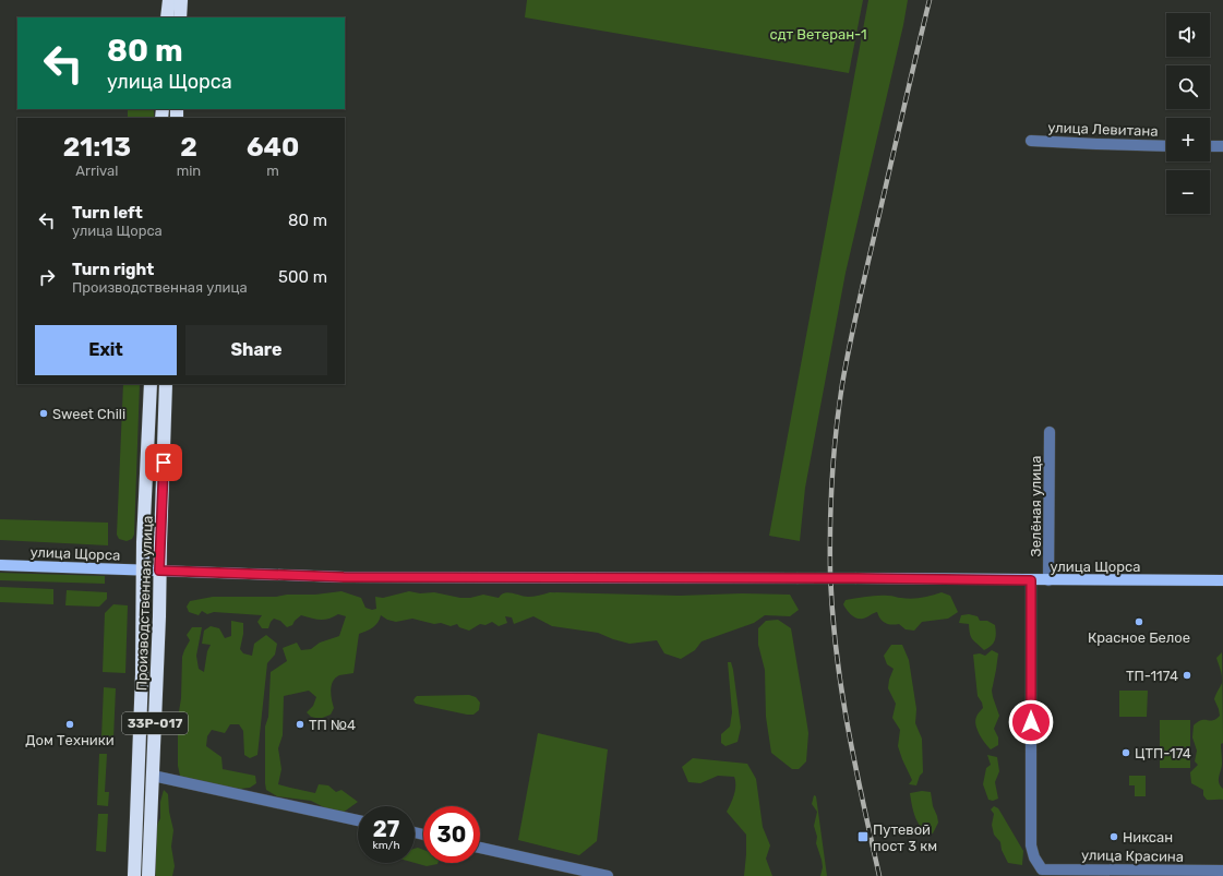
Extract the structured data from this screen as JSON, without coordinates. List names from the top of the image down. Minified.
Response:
{"streets":{"highway":["Производственная улица","33Р-017"],"main road":["улица Щорса"],"street":["улица Левитана","Зелёная улица","улица Красина"]},"crossings":[["Зелёная улица","улица Щорса"],["улица Щорса","Производственная улица"],["улица Щорса","улица Красина"]],"parks":["сдт Ветеран-1"],"places":{"other":["Sweet Chili","Красное Белое","ТП-1174","Дом Техники","ТП №4","ЦТП-174","Никсан"],"transit":["Путевой пост 3 км"]},"page":{"map_buttons":["+","−"],"turn":["80 m","улица Щорса"],"eta":["21:13","Arrival","2","min","640","m"],"list":[{"name":"Turn left","note":"улица Щорса","value":"80 m"},{"name":"Turn right","note":"Производственная улица","value":"500 m"}],"buttons":["Exit","Share"],"speed":"27 km/h","limit":"30"}}
